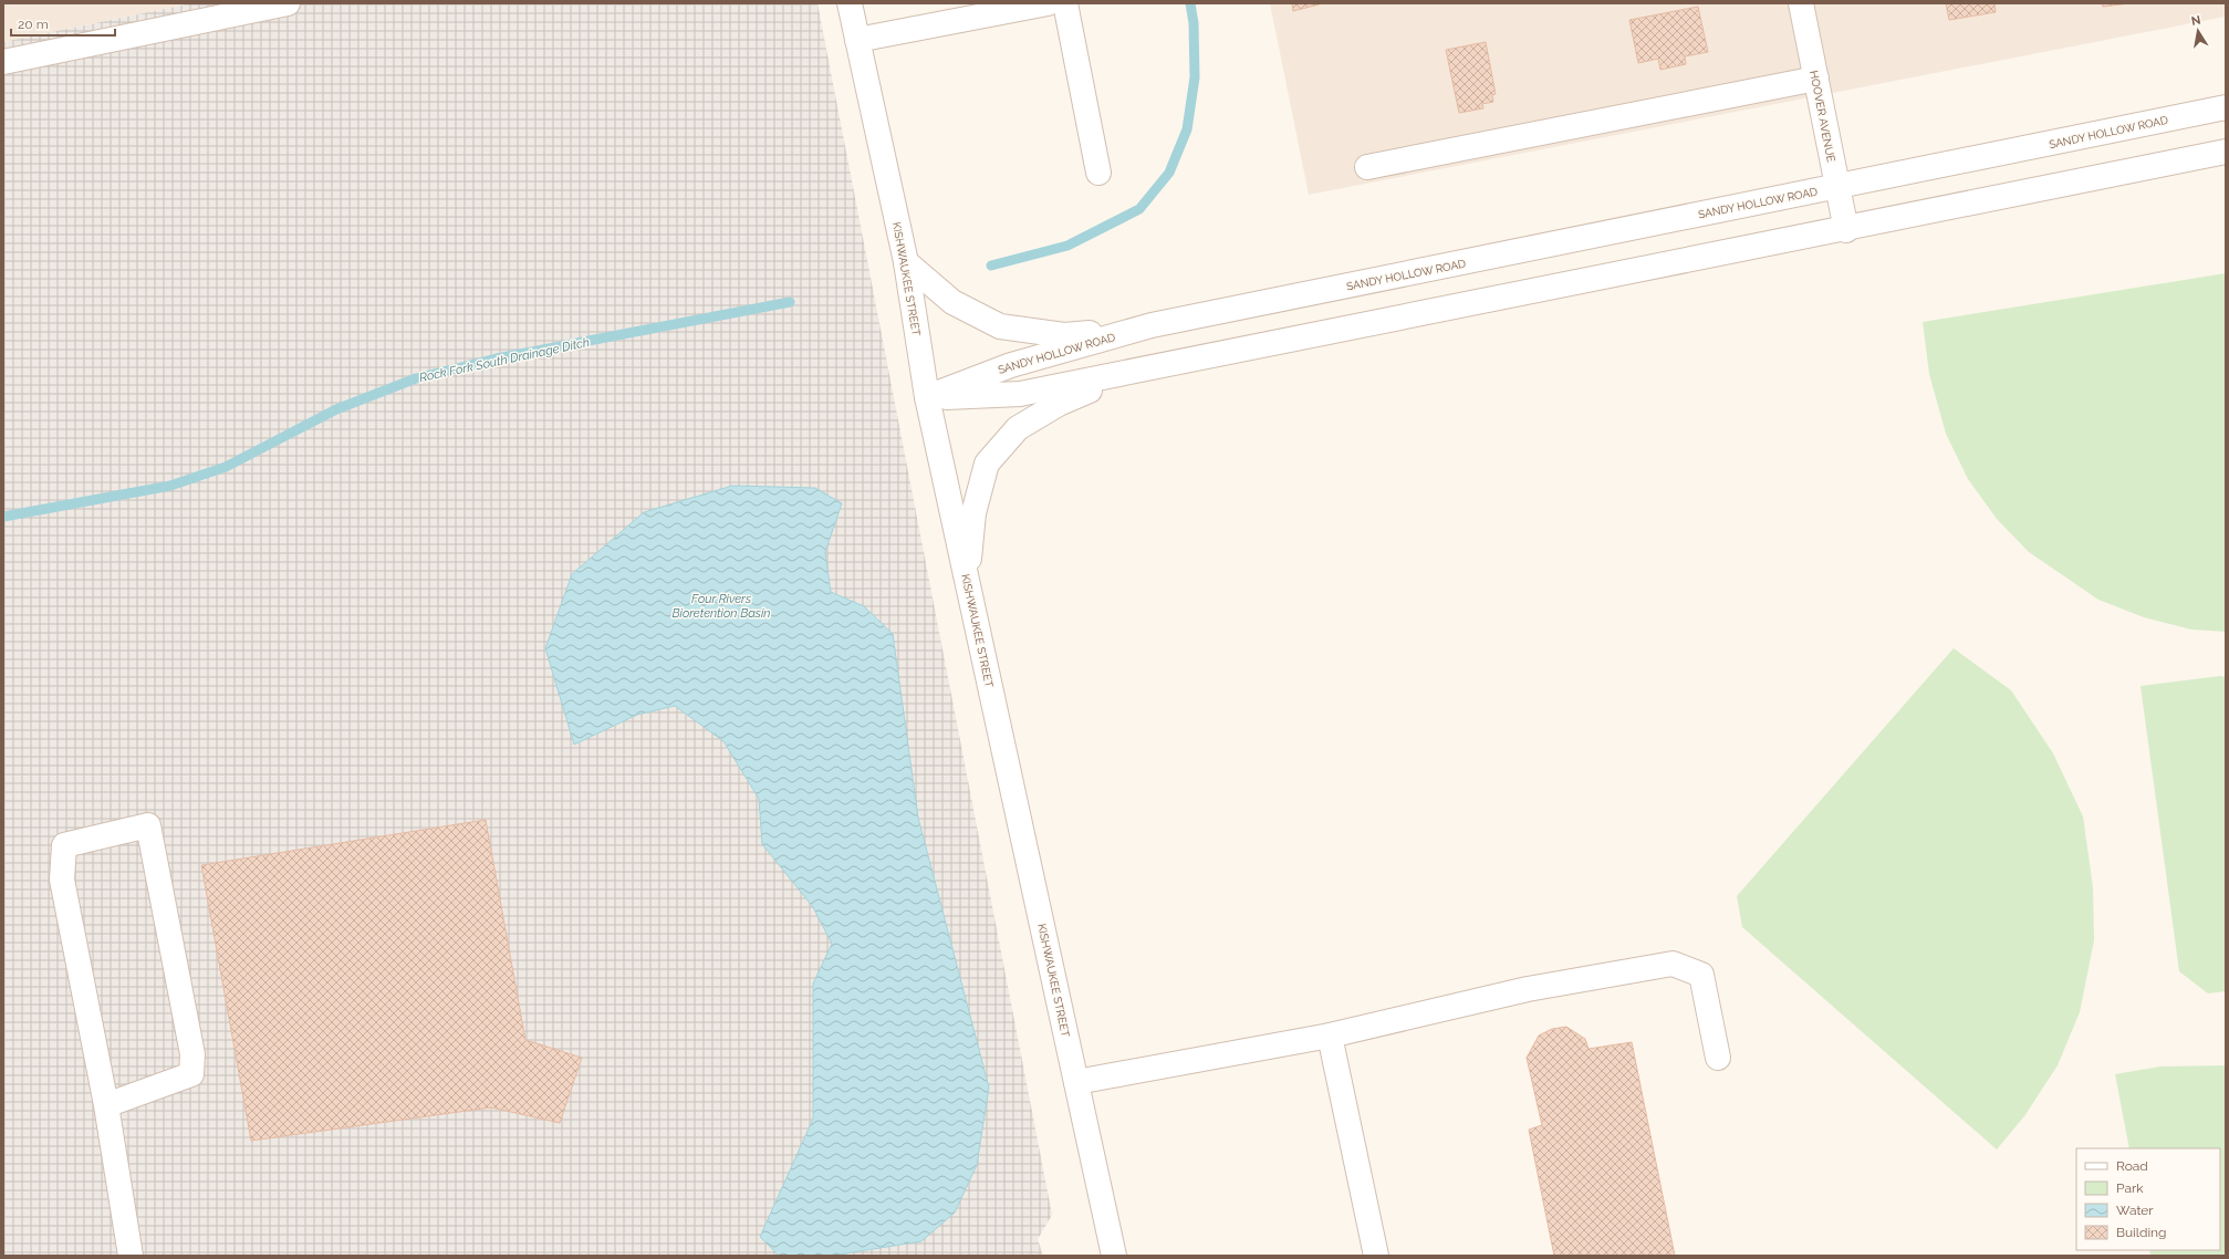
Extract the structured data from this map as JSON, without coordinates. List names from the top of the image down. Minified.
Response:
{"streets":{"street":["HOOVER AVENUE","SANDY HOLLOW ROAD","KISHWAUKEE STREET"]},"crossings":[["HOOVER AVENUE","SANDY HOLLOW ROAD"],["SANDY HOLLOW ROAD","KISHWAUKEE STREET"]],"water":["Rock Fork South Drainage Ditch","Four Rivers Bioretention Basin"],"legend":["Road","Park","Water","Building"],"scale_bar":"20 m","north":"top"}
